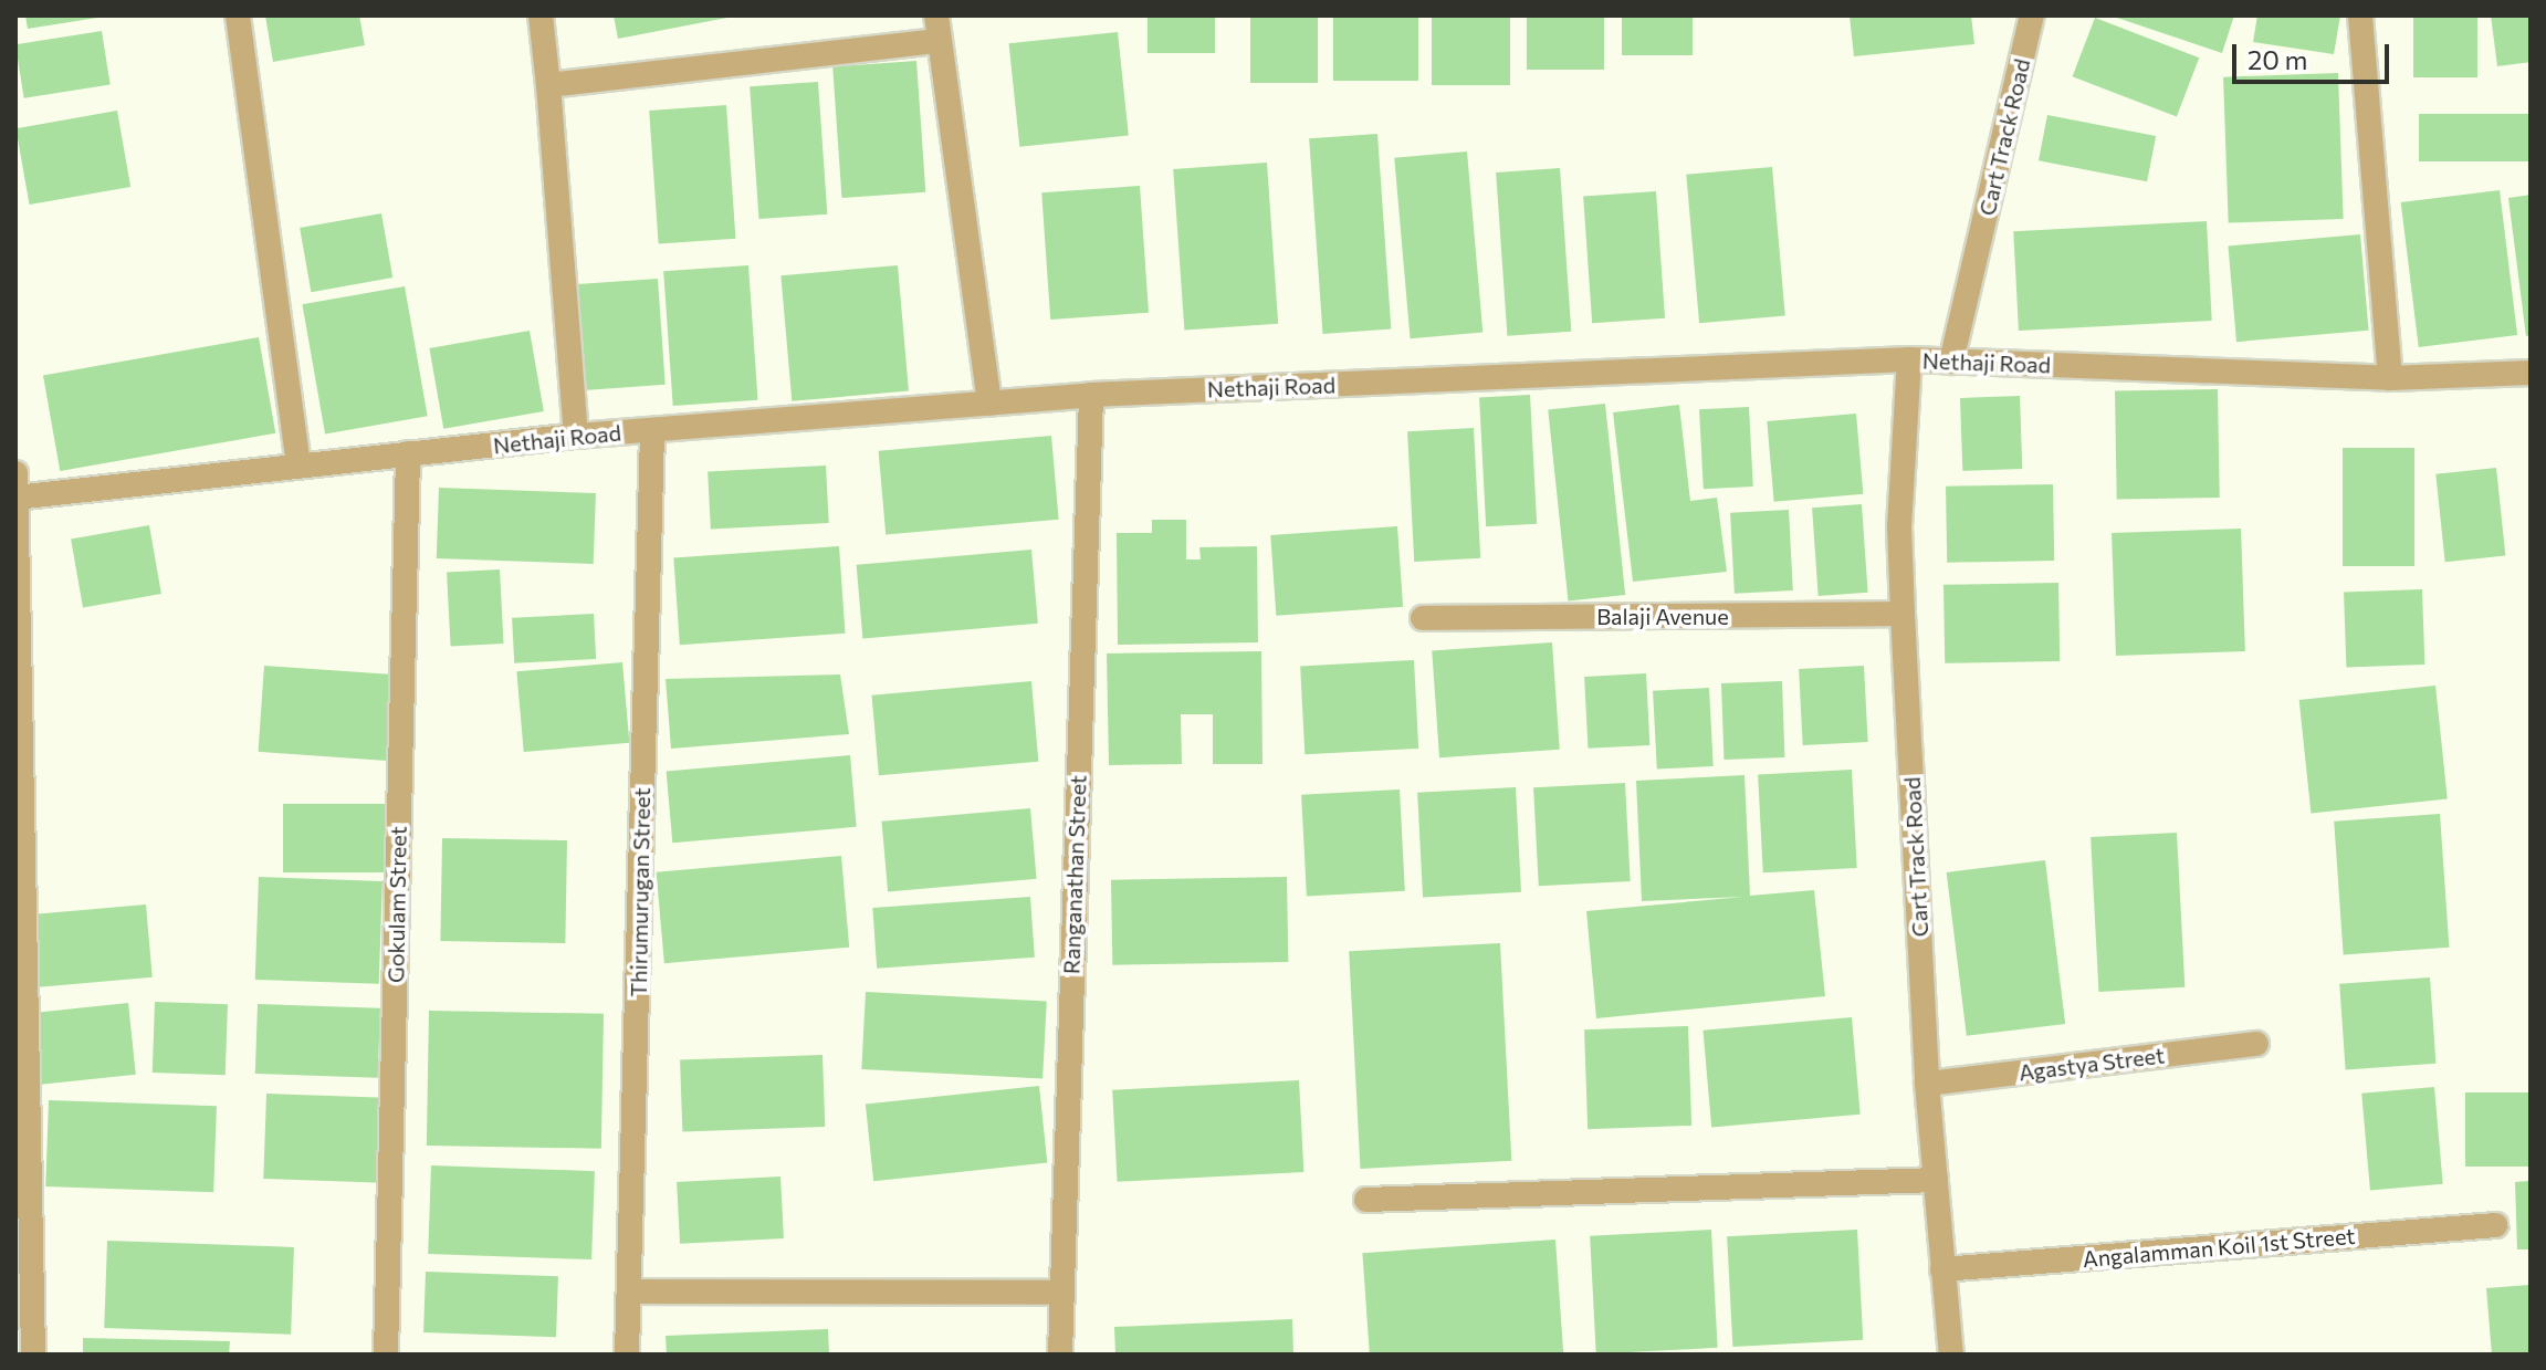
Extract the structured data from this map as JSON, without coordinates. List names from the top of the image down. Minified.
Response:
{"streets":{"street":["Cart Track Road","Nethaji Road","Balaji Avenue","Ranganathan Street","Thirumurugan Street","Gokulam Street","Agastya Street","Angalamman Koil 1st Street"]},"crossings":[["Cart Track Road","Nethaji Road"],["Cart Track Road","Balaji Avenue"],["Cart Track Road","Agastya Street"],["Cart Track Road","Angalamman Koil 1st Street"],["Nethaji Road","Ranganathan Street"],["Nethaji Road","Thirumurugan Street"],["Nethaji Road","Gokulam Street"]],"scale_bar":"20 m"}
